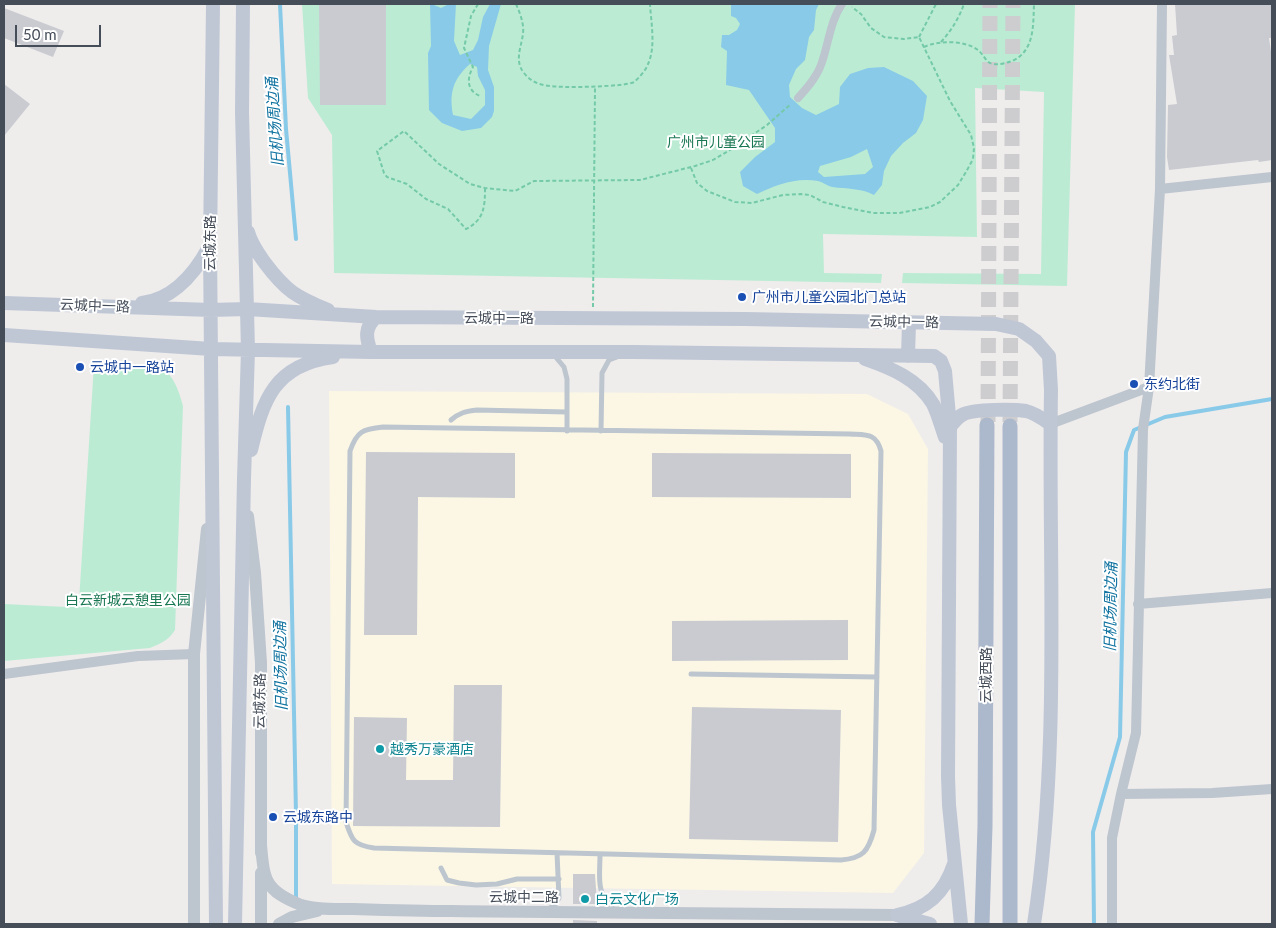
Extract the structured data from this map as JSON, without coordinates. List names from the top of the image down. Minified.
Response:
{"streets":{"main road":["云城东路","云城中一路","云城西路"],"street":["云城中二路"]},"crossings":[["云城东路","云城中一路"]],"water":["旧机场周边涌"],"parks":["广州市儿童公园","白云新城云憩里公园"],"places":["广州市儿童公园北门总站","云城中一路站","东约北街","越秀万豪酒店","云城东路中","白云文化广场"],"scale_bar":"50 m"}
